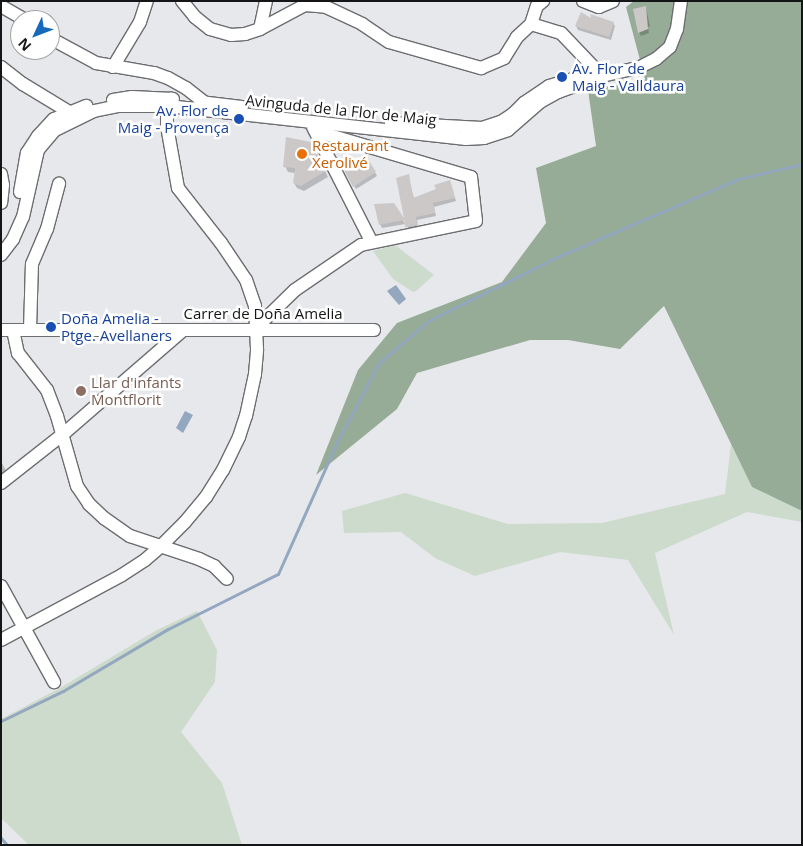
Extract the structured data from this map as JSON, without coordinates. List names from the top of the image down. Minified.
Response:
{"streets":{"street":["Avinguda de la Flor de Maig","Carrer de Doña Amelia"]},"places":["Av. Flor de Maig - Valldaura","Av. Flor de Maig - Provença","Restaurant Xerolivé","Doña Amelia - Ptge. Avellaners","Llar d'infants Montflorit"],"north":"bottom left"}
